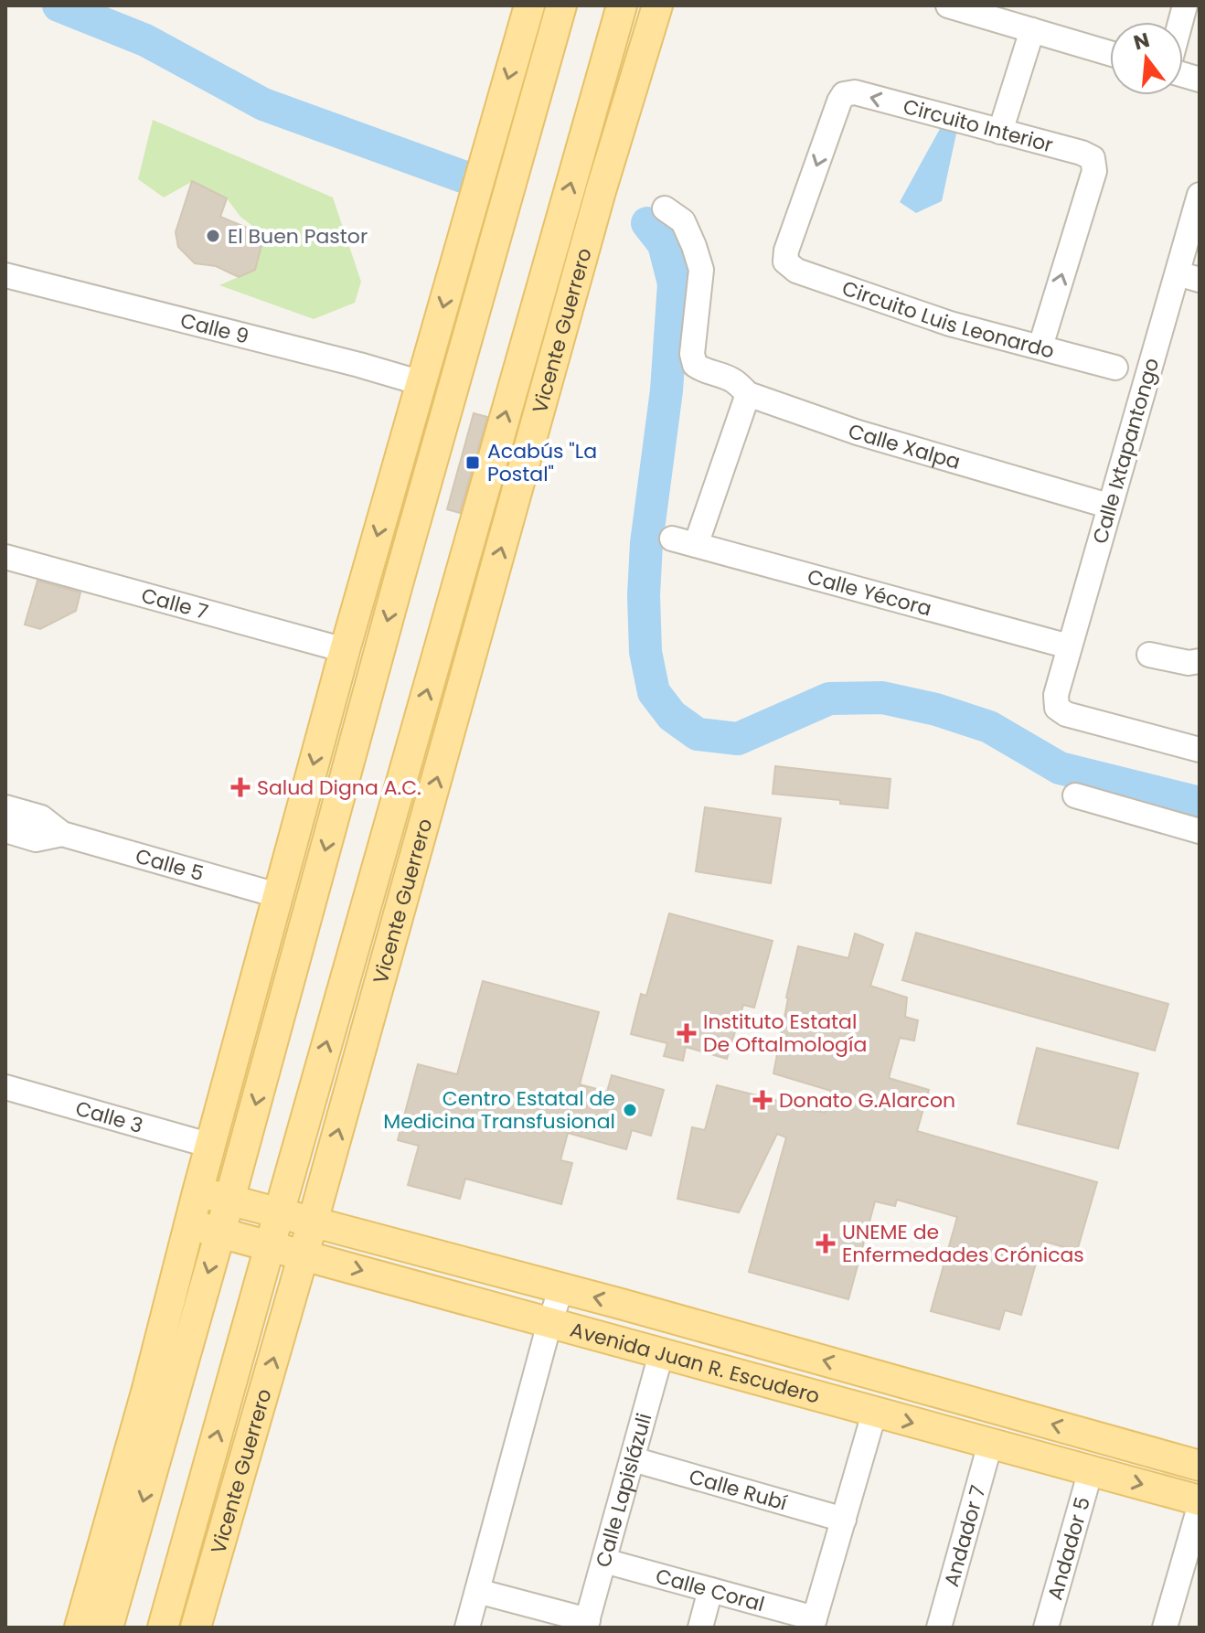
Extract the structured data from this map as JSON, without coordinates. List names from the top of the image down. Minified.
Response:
{"streets":{"main road":["Vicente Guerrero","Avenida Juan R. Escudero"],"street":["Circuito Interior","Circuito Luis Leonardo","Calle 9","Calle Xalpa","Calle Ixtapantongo","Calle Yécora","Calle 7","Calle 5","Calle 3","Calle Rubí","Calle Lapislázuli","Andador 7","Andador 5","Calle Coral"]},"crossings":[["Circuito Interior","Circuito Luis Leonardo"],["Vicente Guerrero","Avenida Juan R. Escudero"],["Calle Xalpa","Calle Ixtapantongo"],["Calle Ixtapantongo","Calle Yécora"],["Avenida Juan R. Escudero","Calle Lapislázuli"],["Avenida Juan R. Escudero","Andador 7"],["Avenida Juan R. Escudero","Andador 5"],["Calle Rubí","Calle Lapislázuli"],["Calle Lapislázuli","Calle Coral"]],"places":{"other":["El Buen Pastor","Centro Estatal de Medicina Transfusional"],"transit":["Acabús \"La Postal\""],"health":["Salud Digna A.C.","Instituto Estatal De Oftalmología","Donato G.Alarcon","UNEME de Enfermedades Crónicas"]},"north":"top"}
